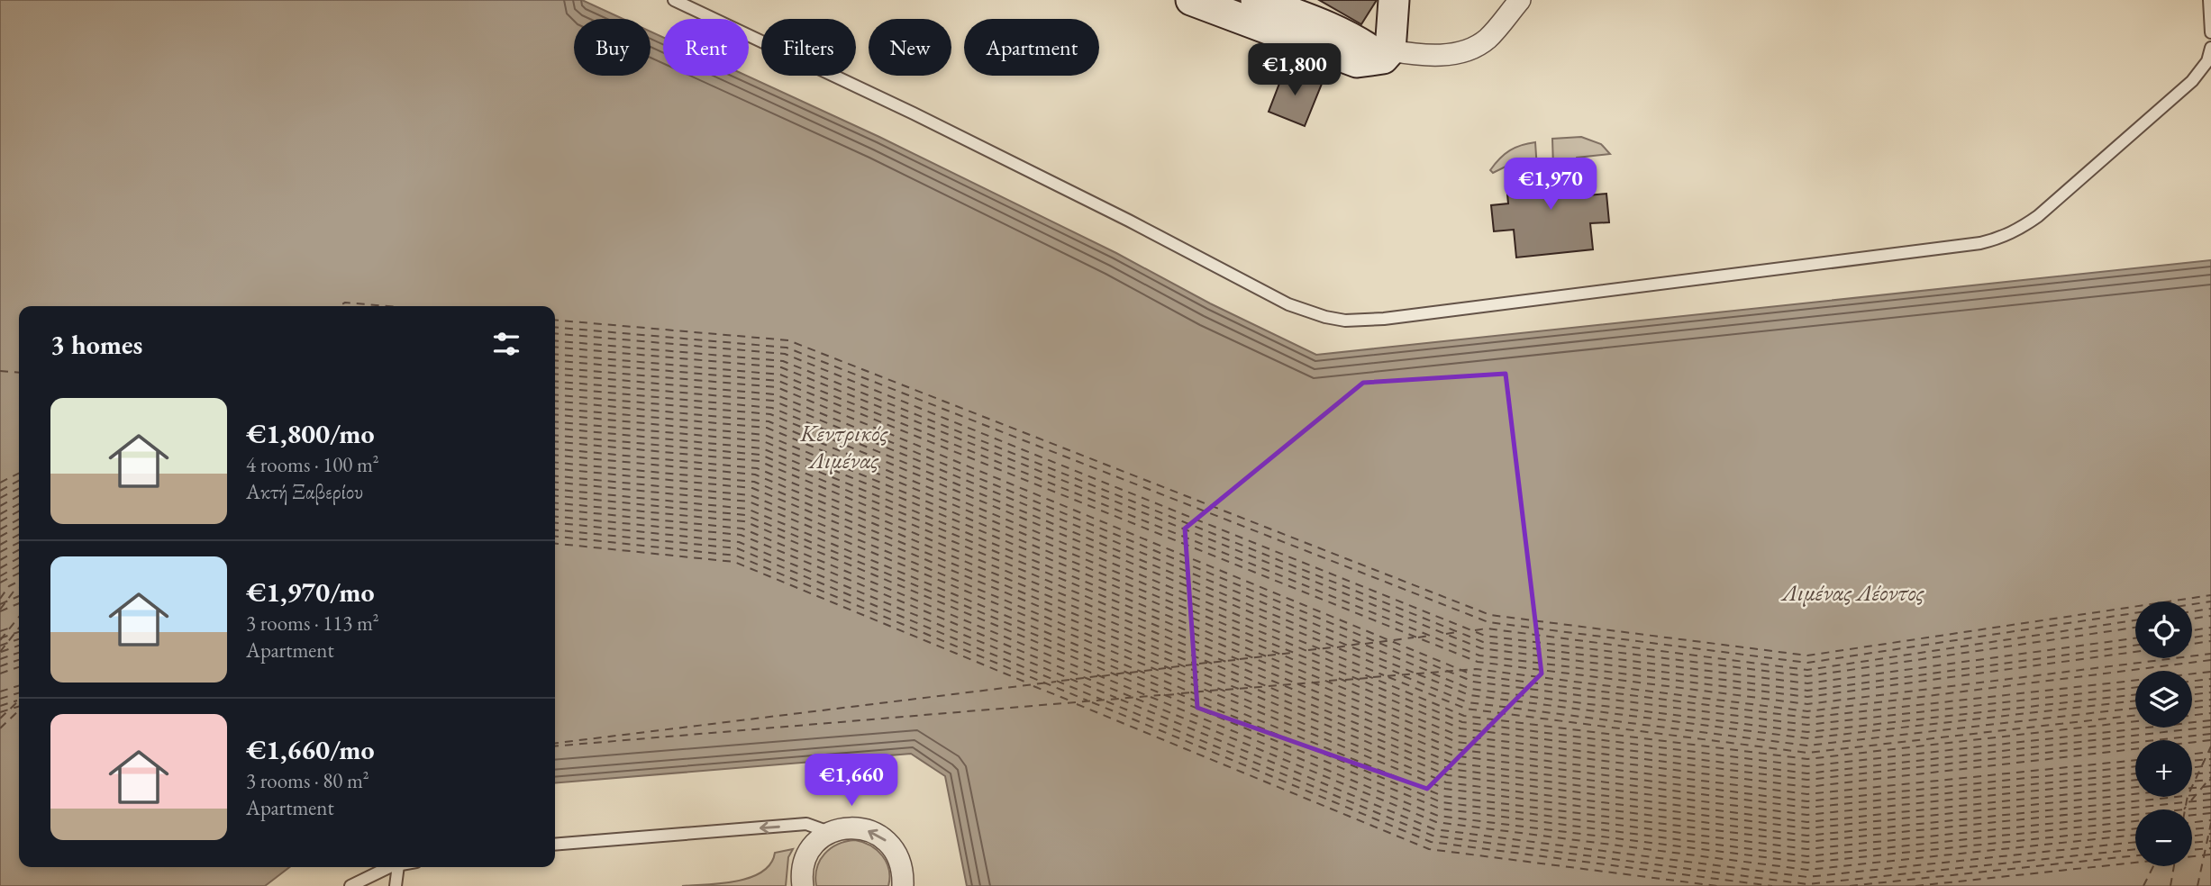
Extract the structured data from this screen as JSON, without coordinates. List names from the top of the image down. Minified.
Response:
{"water":["Κεντρικός Λιμένας","Λιμένας Λέοντος"],"page":{"chip":["Buy","Rent","Filters","New","Apartment"],"price":["€1,800","€1,970","€1,660"],"heading":"3 homes","list":[{"name":"€1,800/mo","note":"4 rooms · 100 m² · Ακτή Ξαβερίου"},{"name":"€1,970/mo","note":"3 rooms · 113 m² · Apartment"},{"name":"€1,660/mo","note":"3 rooms · 80 m² · Apartment"}],"map_buttons":["+","−"]}}
